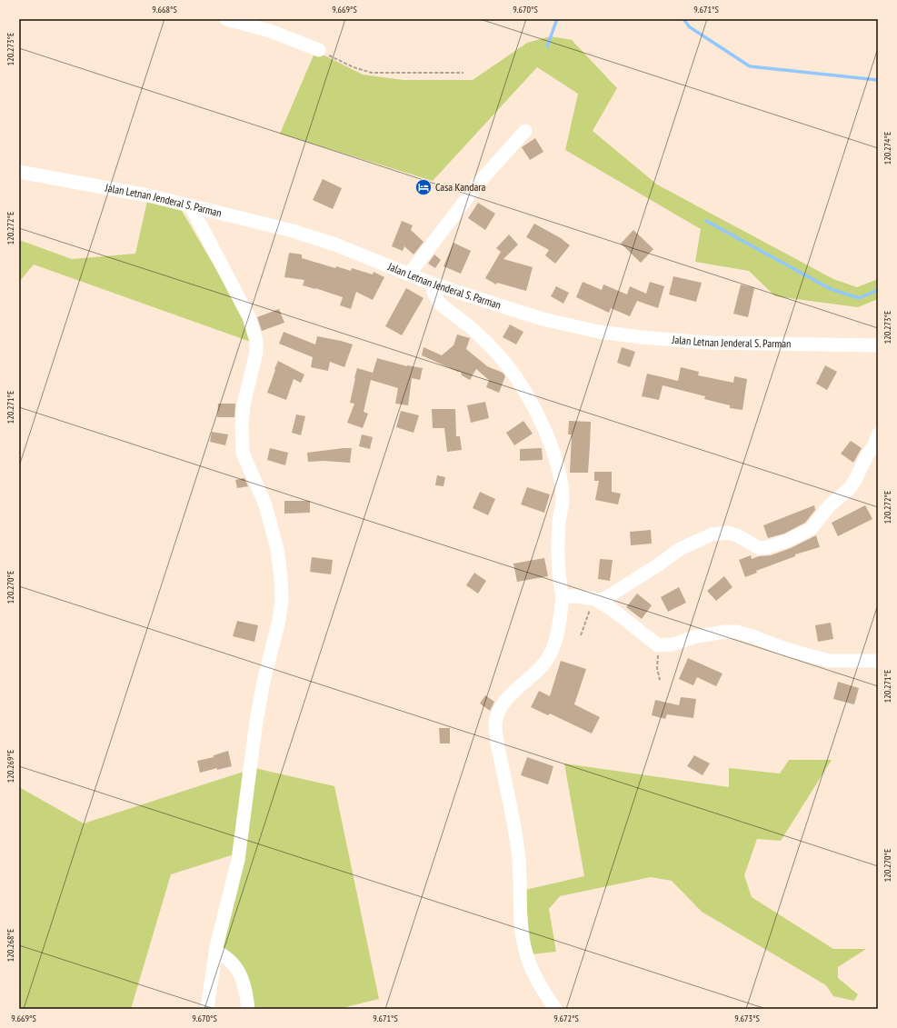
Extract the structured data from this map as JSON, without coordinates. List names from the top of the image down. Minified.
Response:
{"streets":{"street":["Jalan Letnan Jenderal S. Parman"]},"places":{"hotel":["Casa Kandara"]},"coordinates":["9.668°S","9.669°S","9.670°S","9.671°S","120.273°E","120.274°E","120.272°E","120.271°E","120.270°E","120.269°E","120.268°E","9.672°S","9.673°S"]}
